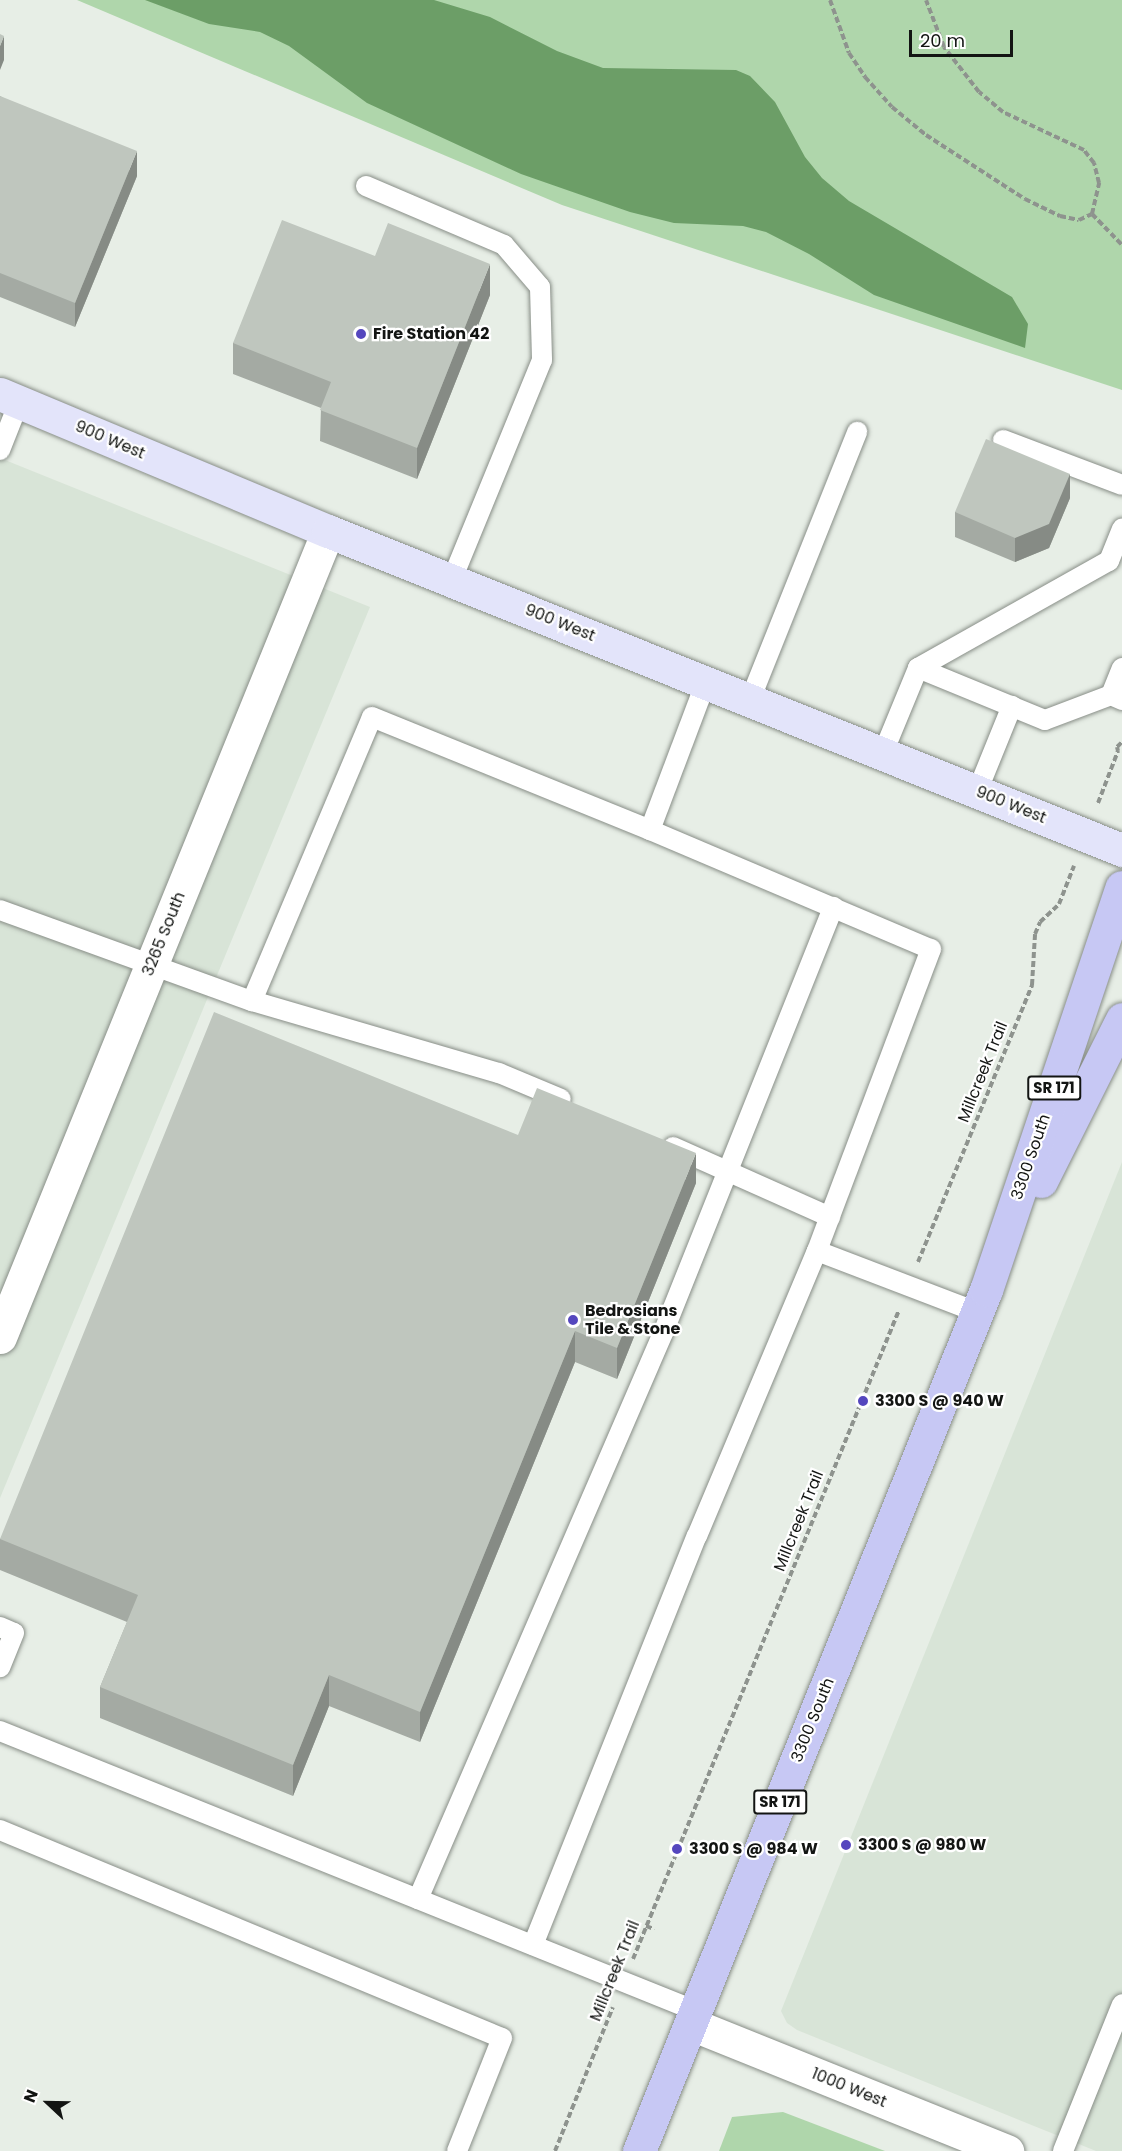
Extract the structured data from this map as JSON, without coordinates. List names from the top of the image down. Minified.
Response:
{"streets":{"main road":["900 West","SR 171","3300 South"],"street":["3265 South","1000 West"],"path":["Millcreek Trail"]},"crossings":[["900 West","3265 South"],["3300 South","1000 West"]],"places":["Fire Station 42","Bedrosians Tile & Stone","3300 S @ 940 W","3300 S @ 980 W","3300 S @ 984 W"],"scale_bar":"20 m","north":"left"}
